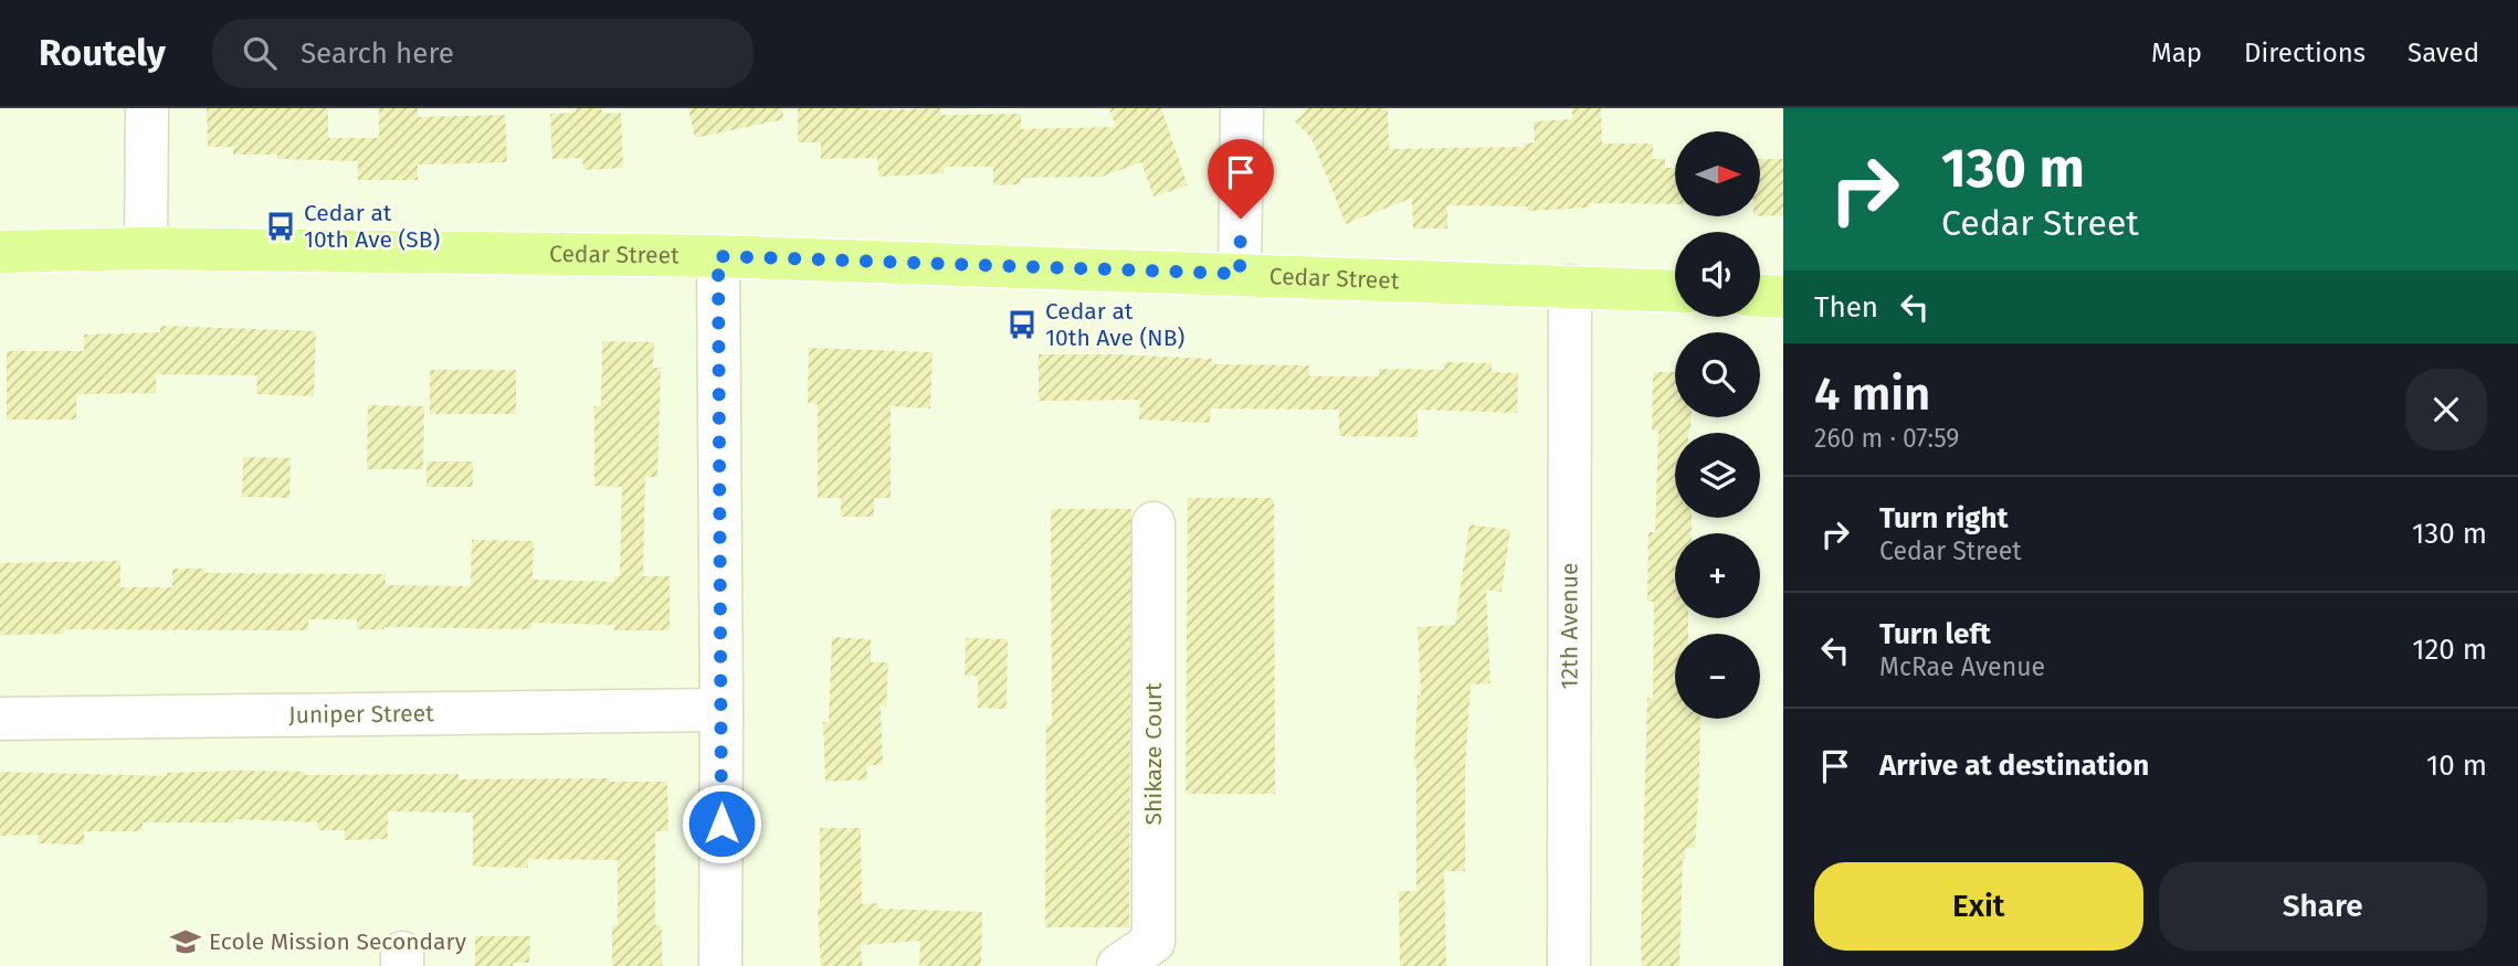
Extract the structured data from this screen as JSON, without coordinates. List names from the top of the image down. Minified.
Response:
{"streets":{"main road":["Cedar Street"],"street":["12th Avenue","Juniper Street","Shikaze Court"]},"crossings":[["Cedar Street","12th Avenue"]],"places":{"bus stop":["Cedar at 10th Ave (SB)","Cedar at 10th Ave (NB)"],"school or university":["Ecole Mission Secondary"]},"north":"right","page":{"header":"Routely","search":"Search here","nav":["Map","Directions","Saved"],"turn":["130 m","Cedar Street"],"map_buttons":["+","−"],"then":"Then","heading":["4 min","260 m · 07:59"],"list":[{"name":"Turn right","note":"Cedar Street","value":"130 m"},{"name":"Turn left","note":"McRae Avenue","value":"120 m"},{"name":"Arrive at destination","value":"10 m"}],"buttons":["Exit","Share"]}}
